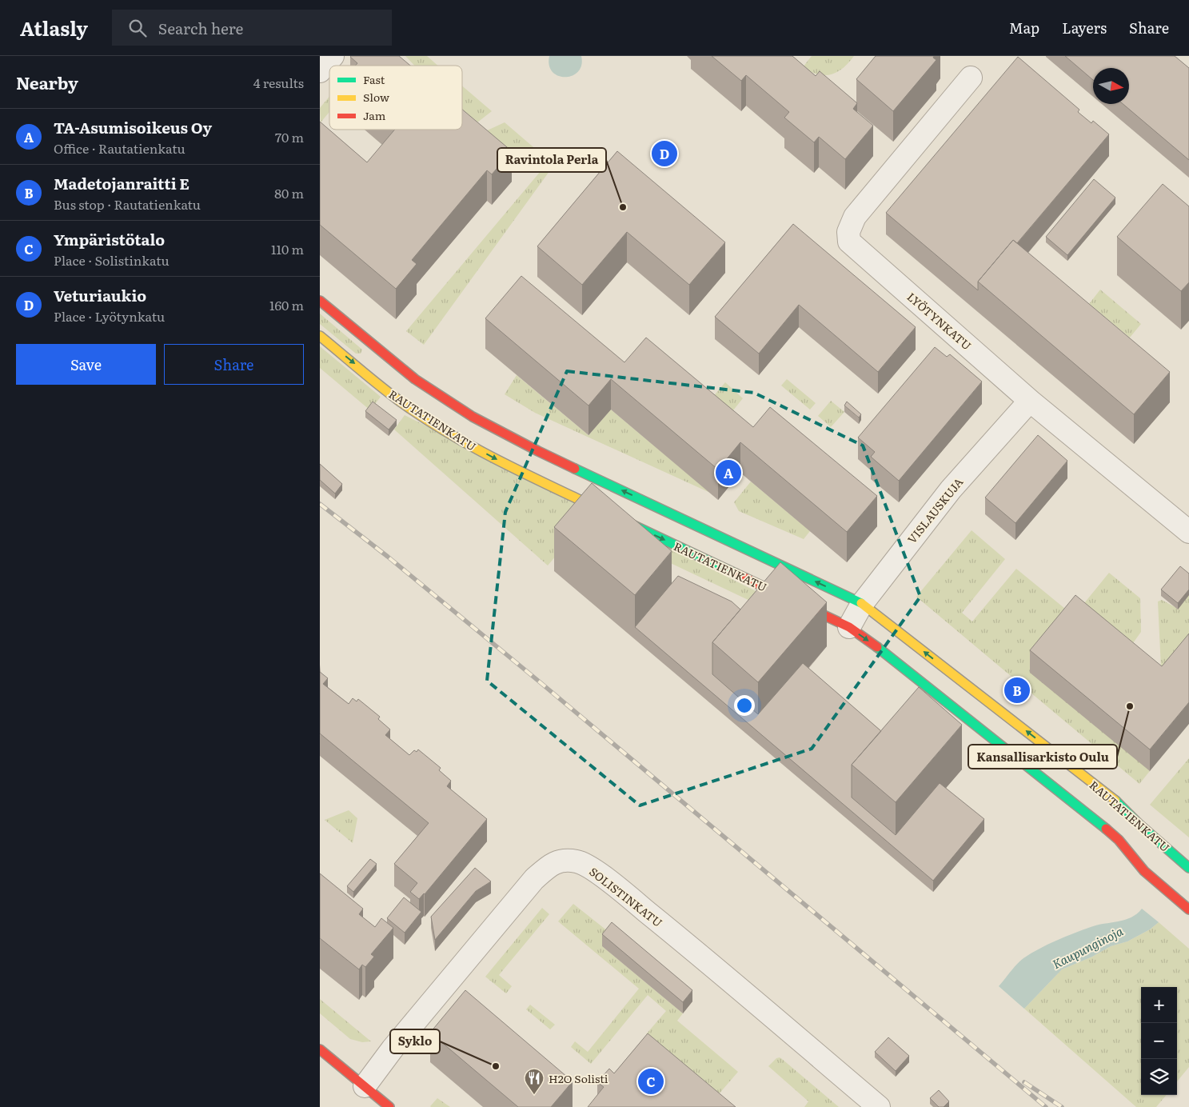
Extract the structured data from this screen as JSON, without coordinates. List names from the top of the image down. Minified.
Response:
{"streets":{"main road":["RAUTATIENKATU"],"street":["LYÖTYNKATU","VISLAUSKUJA","SOLISTINKATU"]},"crossings":[["LYÖTYNKATU","VISLAUSKUJA"],["RAUTATIENKATU","VISLAUSKUJA"]],"water":["Kaupunginoja"],"places":{"other":["Ravintola Perla","Kansallisarkisto Oulu","Syklo"],"restaurant":["H2O Solisti"]},"legend":["Fast","Slow","Jam"],"north":"right","page":{"header":"Atlasly","search":"Search here","nav":["Map","Layers","Share"],"heading":["Nearby","4 results"],"list":[{"mark":"A","name":"TA-Asumisoikeus Oy","note":"Office · Rautatienkatu","value":"70 m"},{"mark":"B","name":"Madetojanraitti E","note":"Bus stop · Rautatienkatu","value":"80 m"},{"mark":"C","name":"Ympäristötalo","note":"Place · Solistinkatu","value":"110 m"},{"mark":"D","name":"Veturiaukio","note":"Place · Lyötynkatu","value":"160 m"}],"pins":["D","A","B","C"],"buttons":["Save","Share"],"map_buttons":["+","−"]}}
